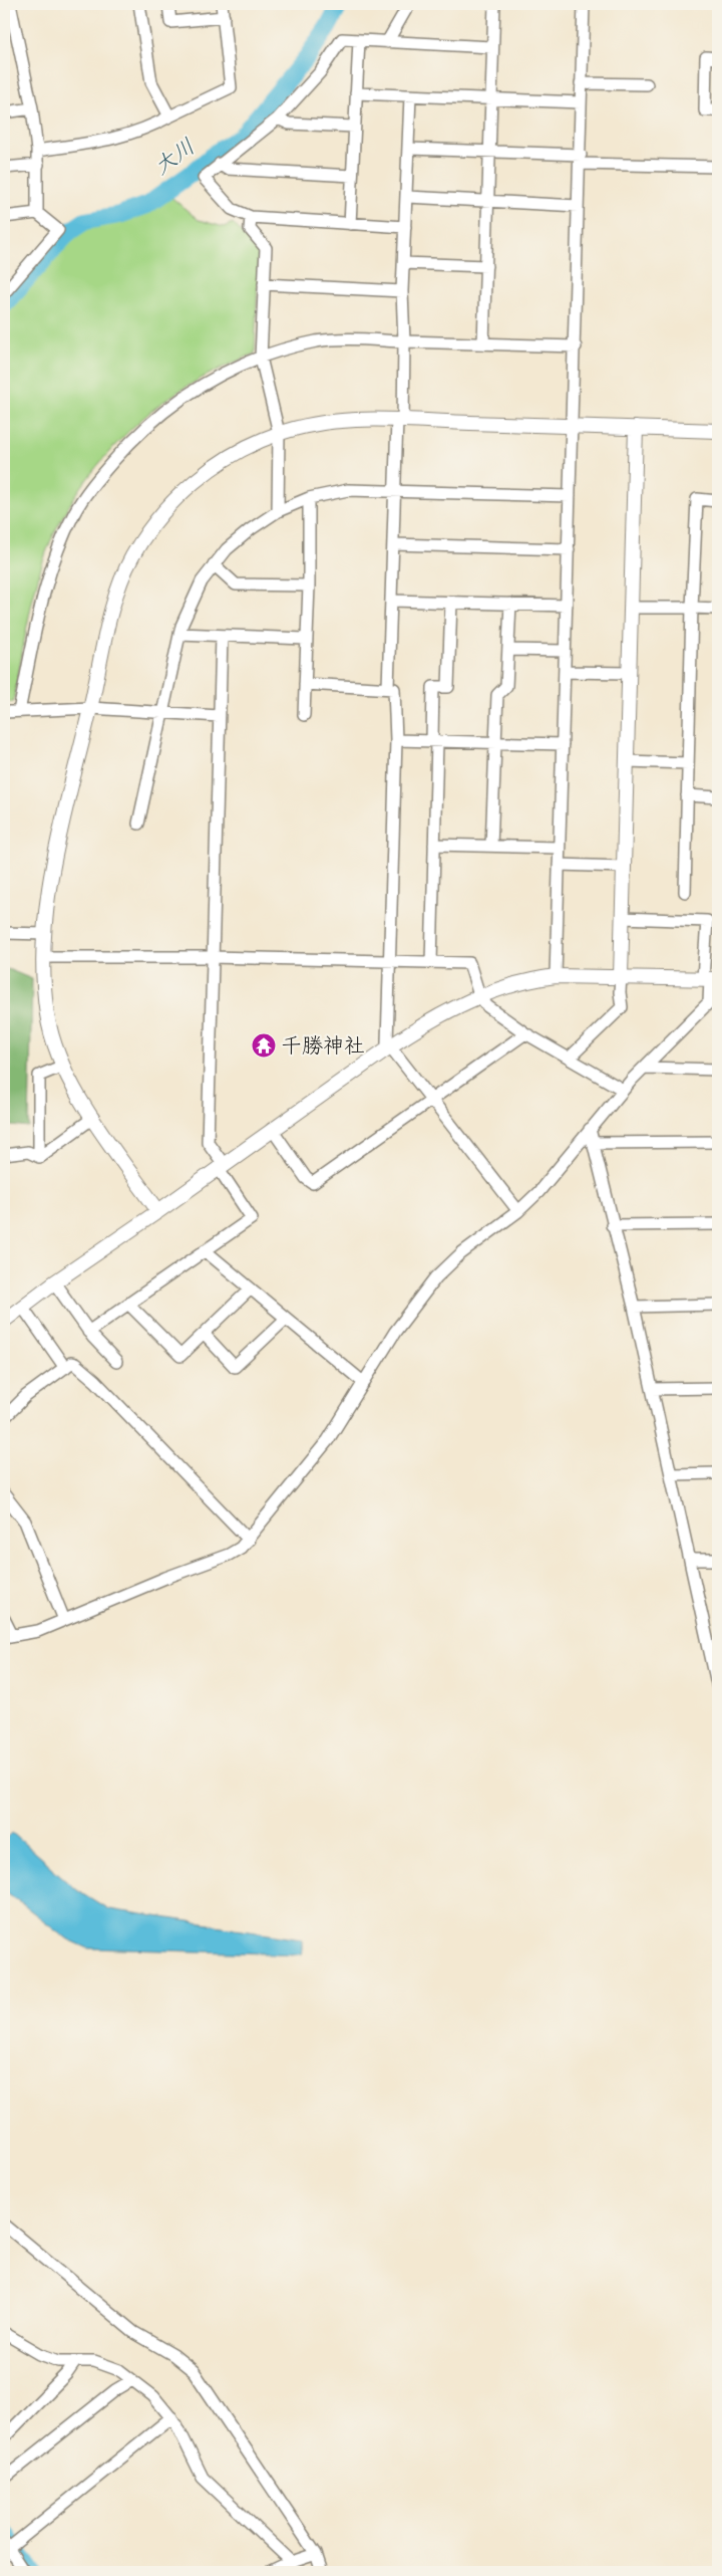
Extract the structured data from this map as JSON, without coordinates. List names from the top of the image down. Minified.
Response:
{"water":["大川"],"places":{"temple":["千勝神社"]}}
